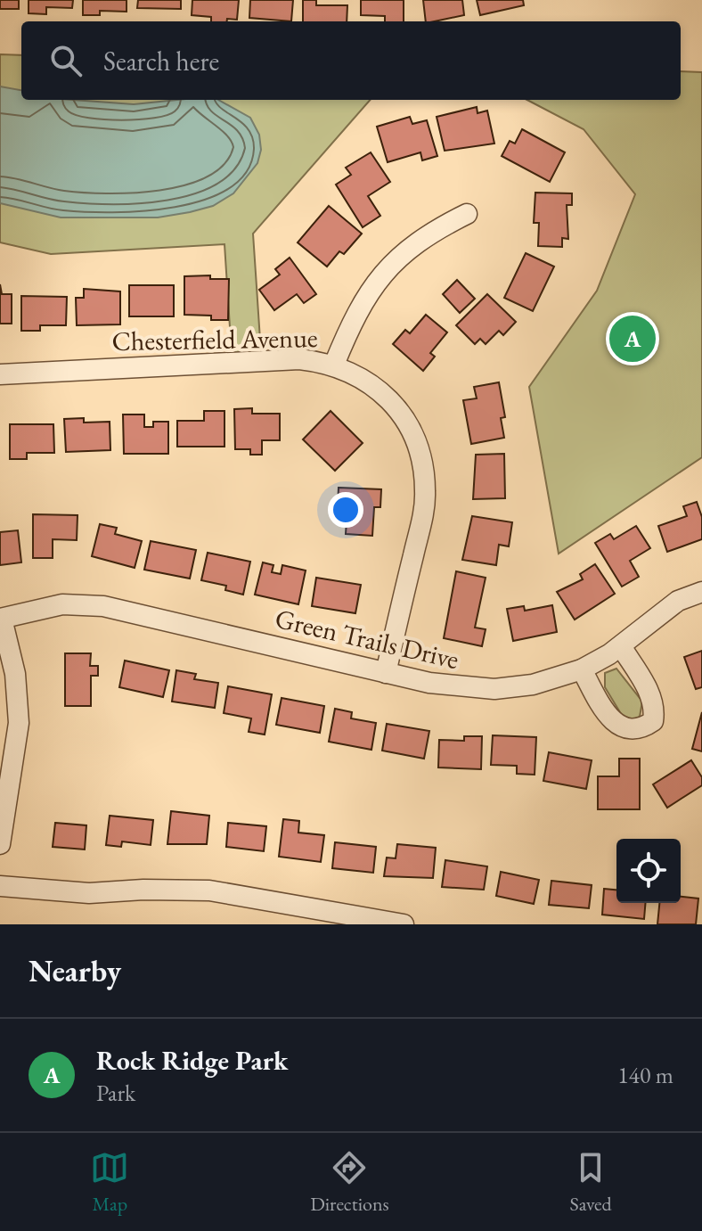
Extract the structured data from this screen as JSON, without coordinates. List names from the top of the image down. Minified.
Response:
{"streets":{"street":["Chesterfield Avenue","Green Trails Drive"]},"crossings":[["Chesterfield Avenue","Green Trails Drive"]],"page":{"search":"Search here","pins":"A","heading":"Nearby","list":[{"mark":"A","name":"Rock Ridge Park","note":"Park","value":"140 m"}],"nav":["Map","Directions","Saved"]}}
